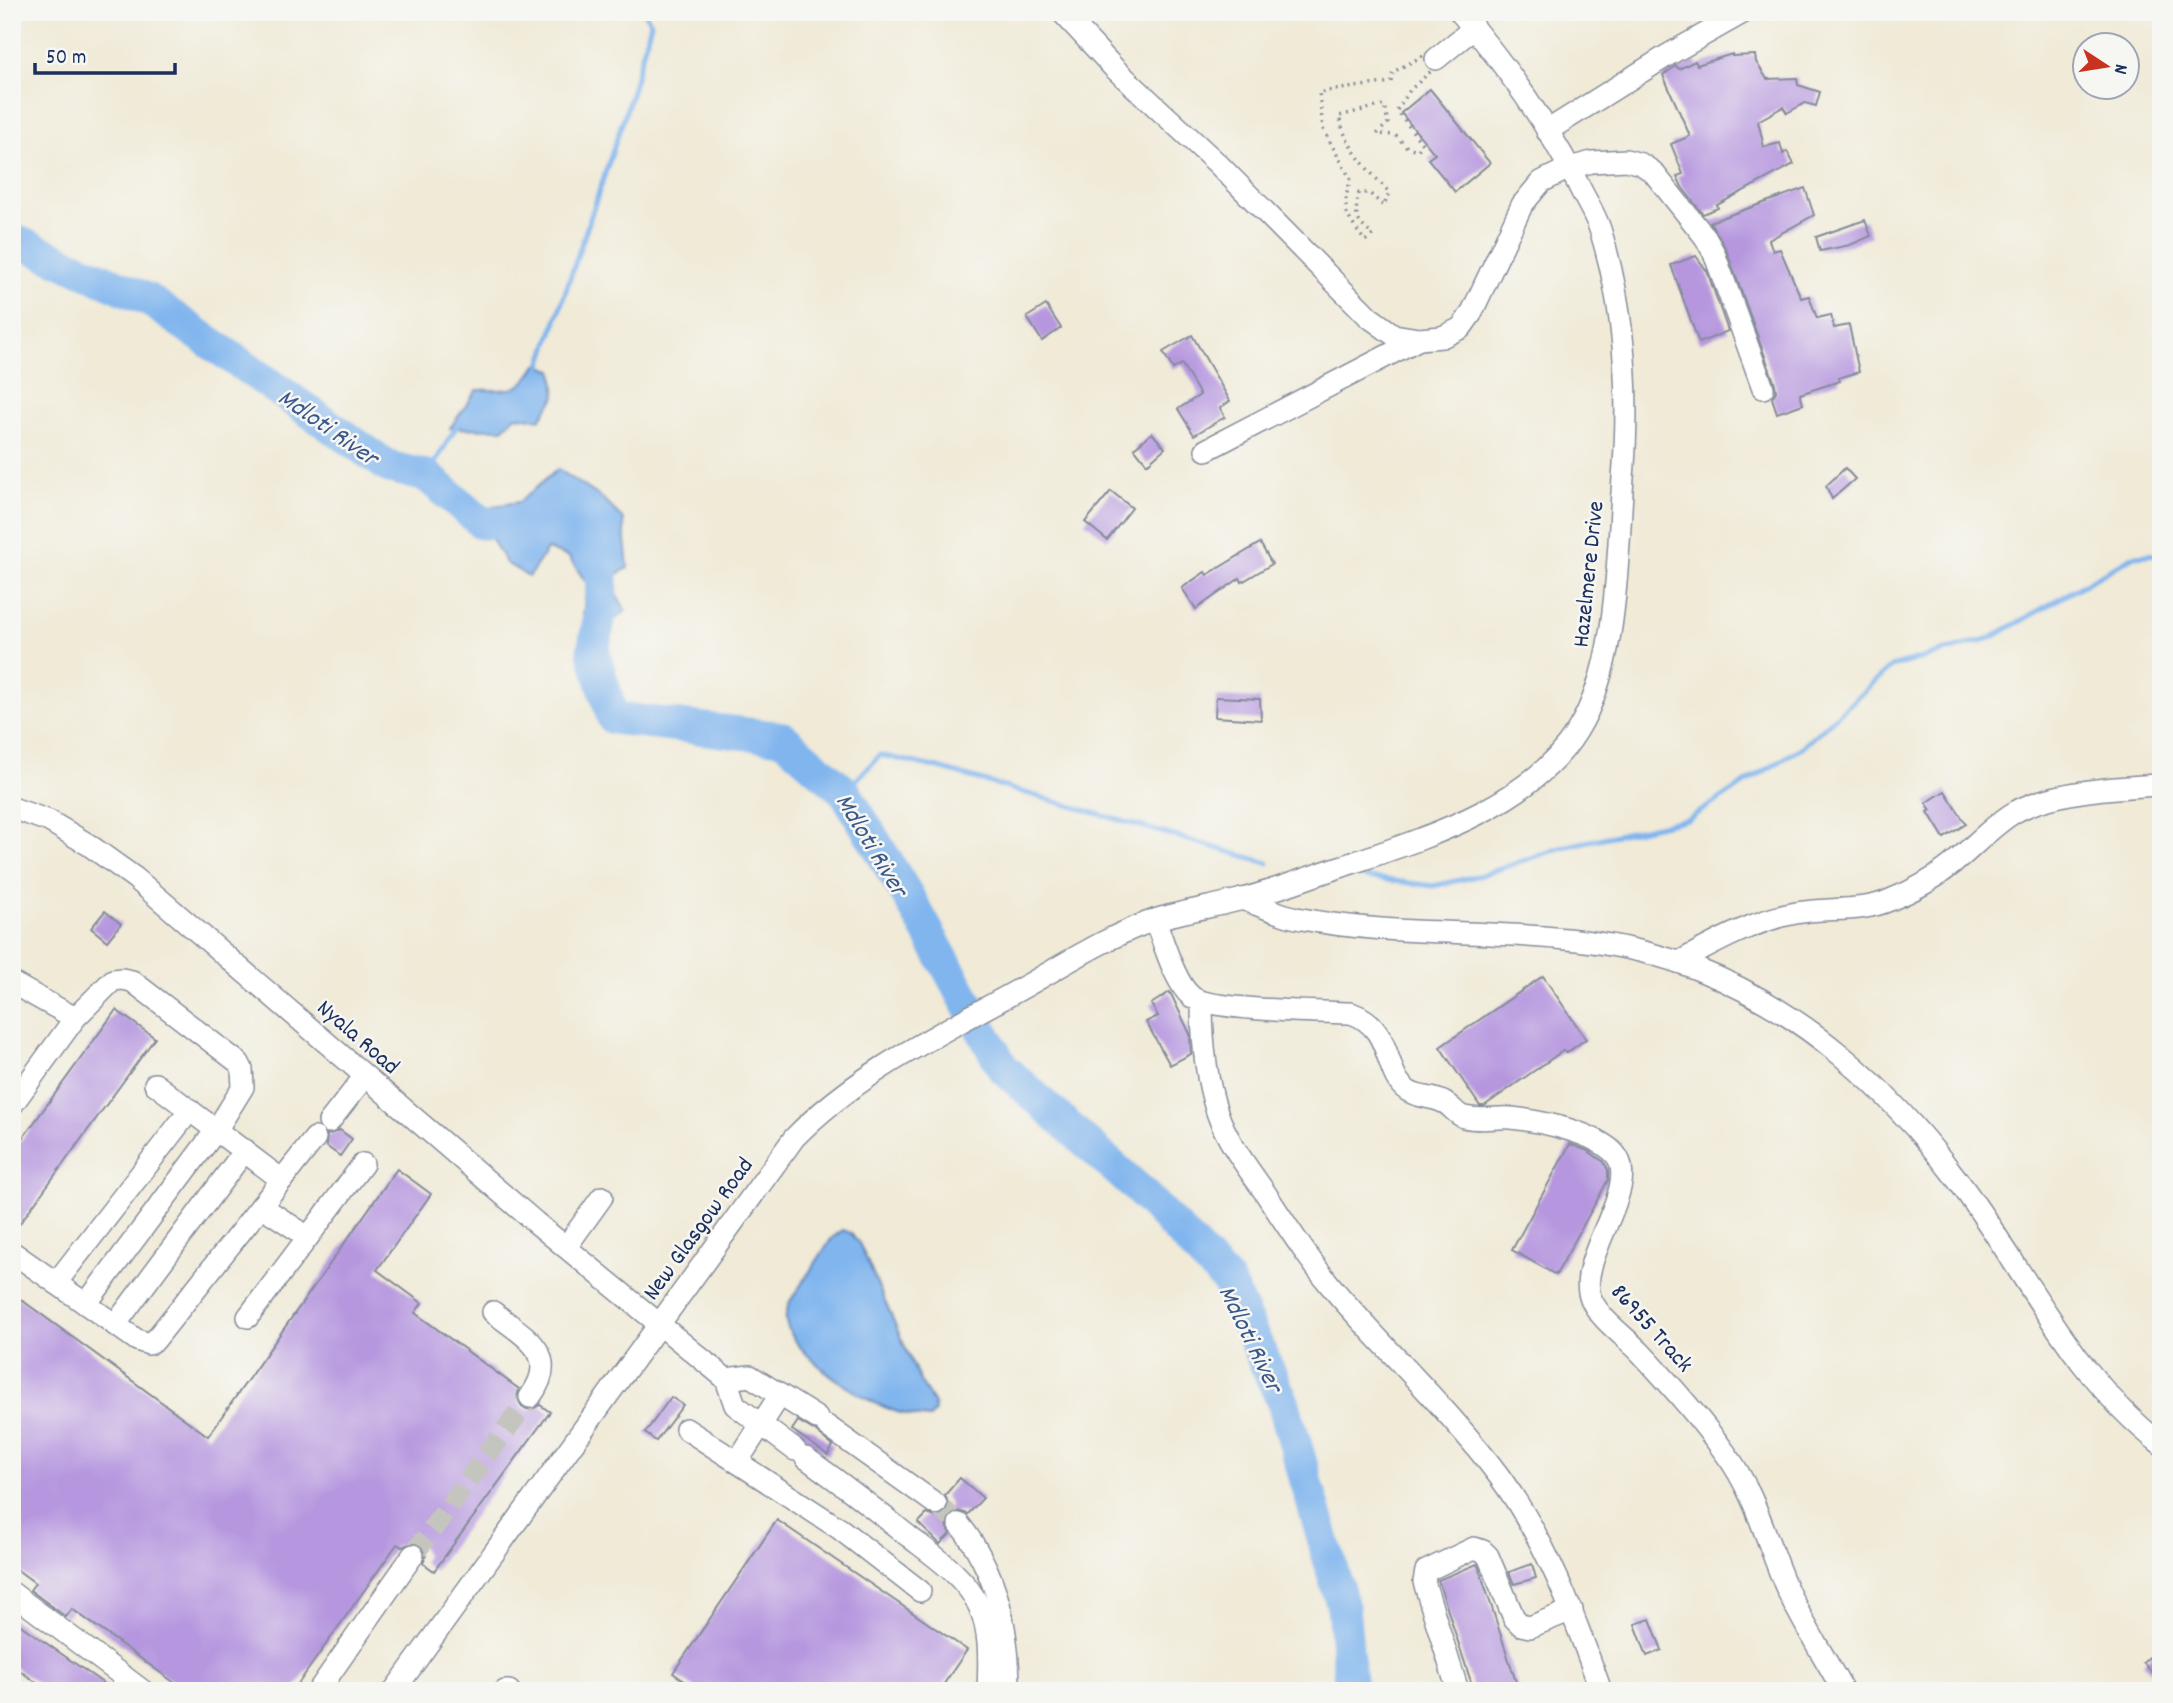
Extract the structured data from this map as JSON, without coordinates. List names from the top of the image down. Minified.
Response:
{"streets":{"street":["Hazelmere Drive","Nyala Road","New Glasgow Road","86955 Track"]},"crossings":[["Hazelmere Drive","New Glasgow Road"],["Nyala Road","New Glasgow Road"]],"water":["Mdloti River"],"scale_bar":"50 m","north":"right"}
